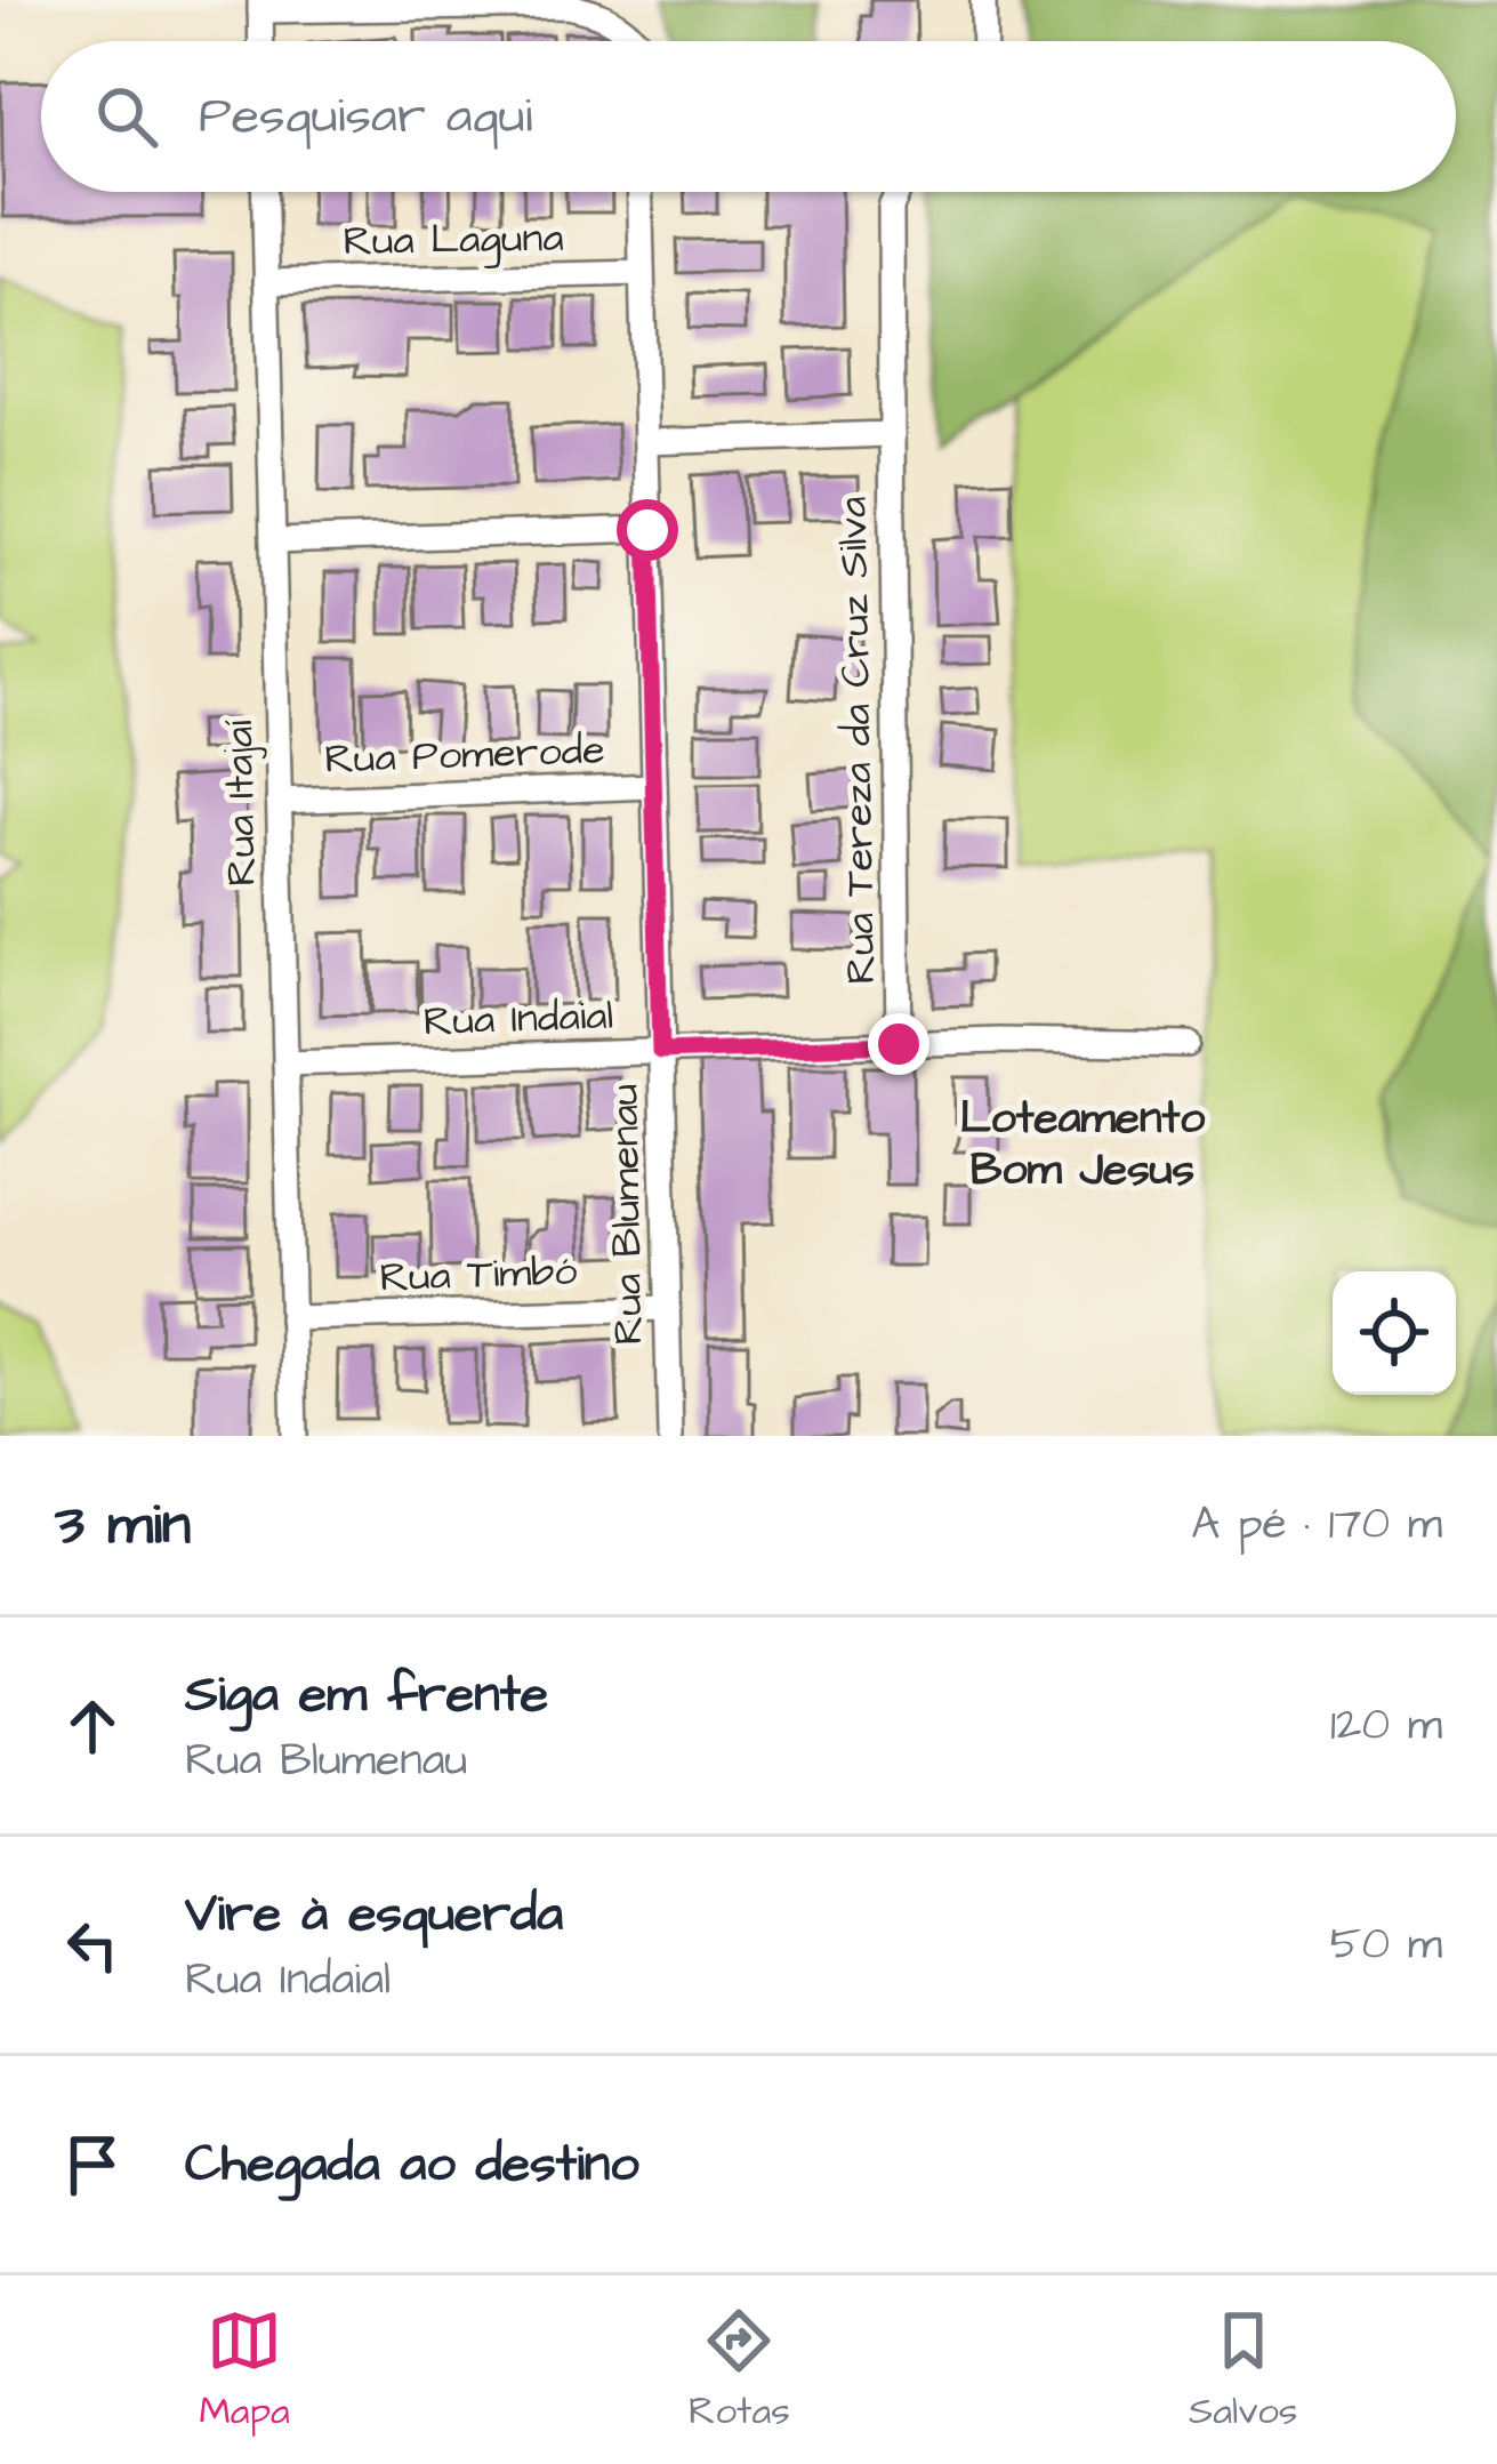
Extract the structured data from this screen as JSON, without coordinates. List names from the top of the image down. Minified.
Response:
{"streets":{"street":["Rua Laguna","Rua Tereza da Cruz Silva","Rua Pomerode","Rua Itajaí","Rua Indaial","Rua Blumenau","Rua Timbó"]},"crossings":[["Rua Laguna","Rua Itajaí"],["Rua Laguna","Rua Blumenau"],["Rua Tereza da Cruz Silva","Rua Indaial"],["Rua Pomerode","Rua Itajaí"],["Rua Pomerode","Rua Blumenau"],["Rua Itajaí","Rua Indaial"],["Rua Itajaí","Rua Timbó"],["Rua Indaial","Rua Blumenau"],["Rua Blumenau","Rua Timbó"]],"districts":["Loteamento Bom Jesus"],"page":{"search":"Pesquisar aqui","heading":["3 min","A pé · 170 m"],"list":[["Siga em frente","Rua Blumenau","120 m"],["Vire à esquerda","Rua Indaial","50 m"],"Chegada ao destino"],"nav":["Mapa","Rotas","Salvos"]}}
